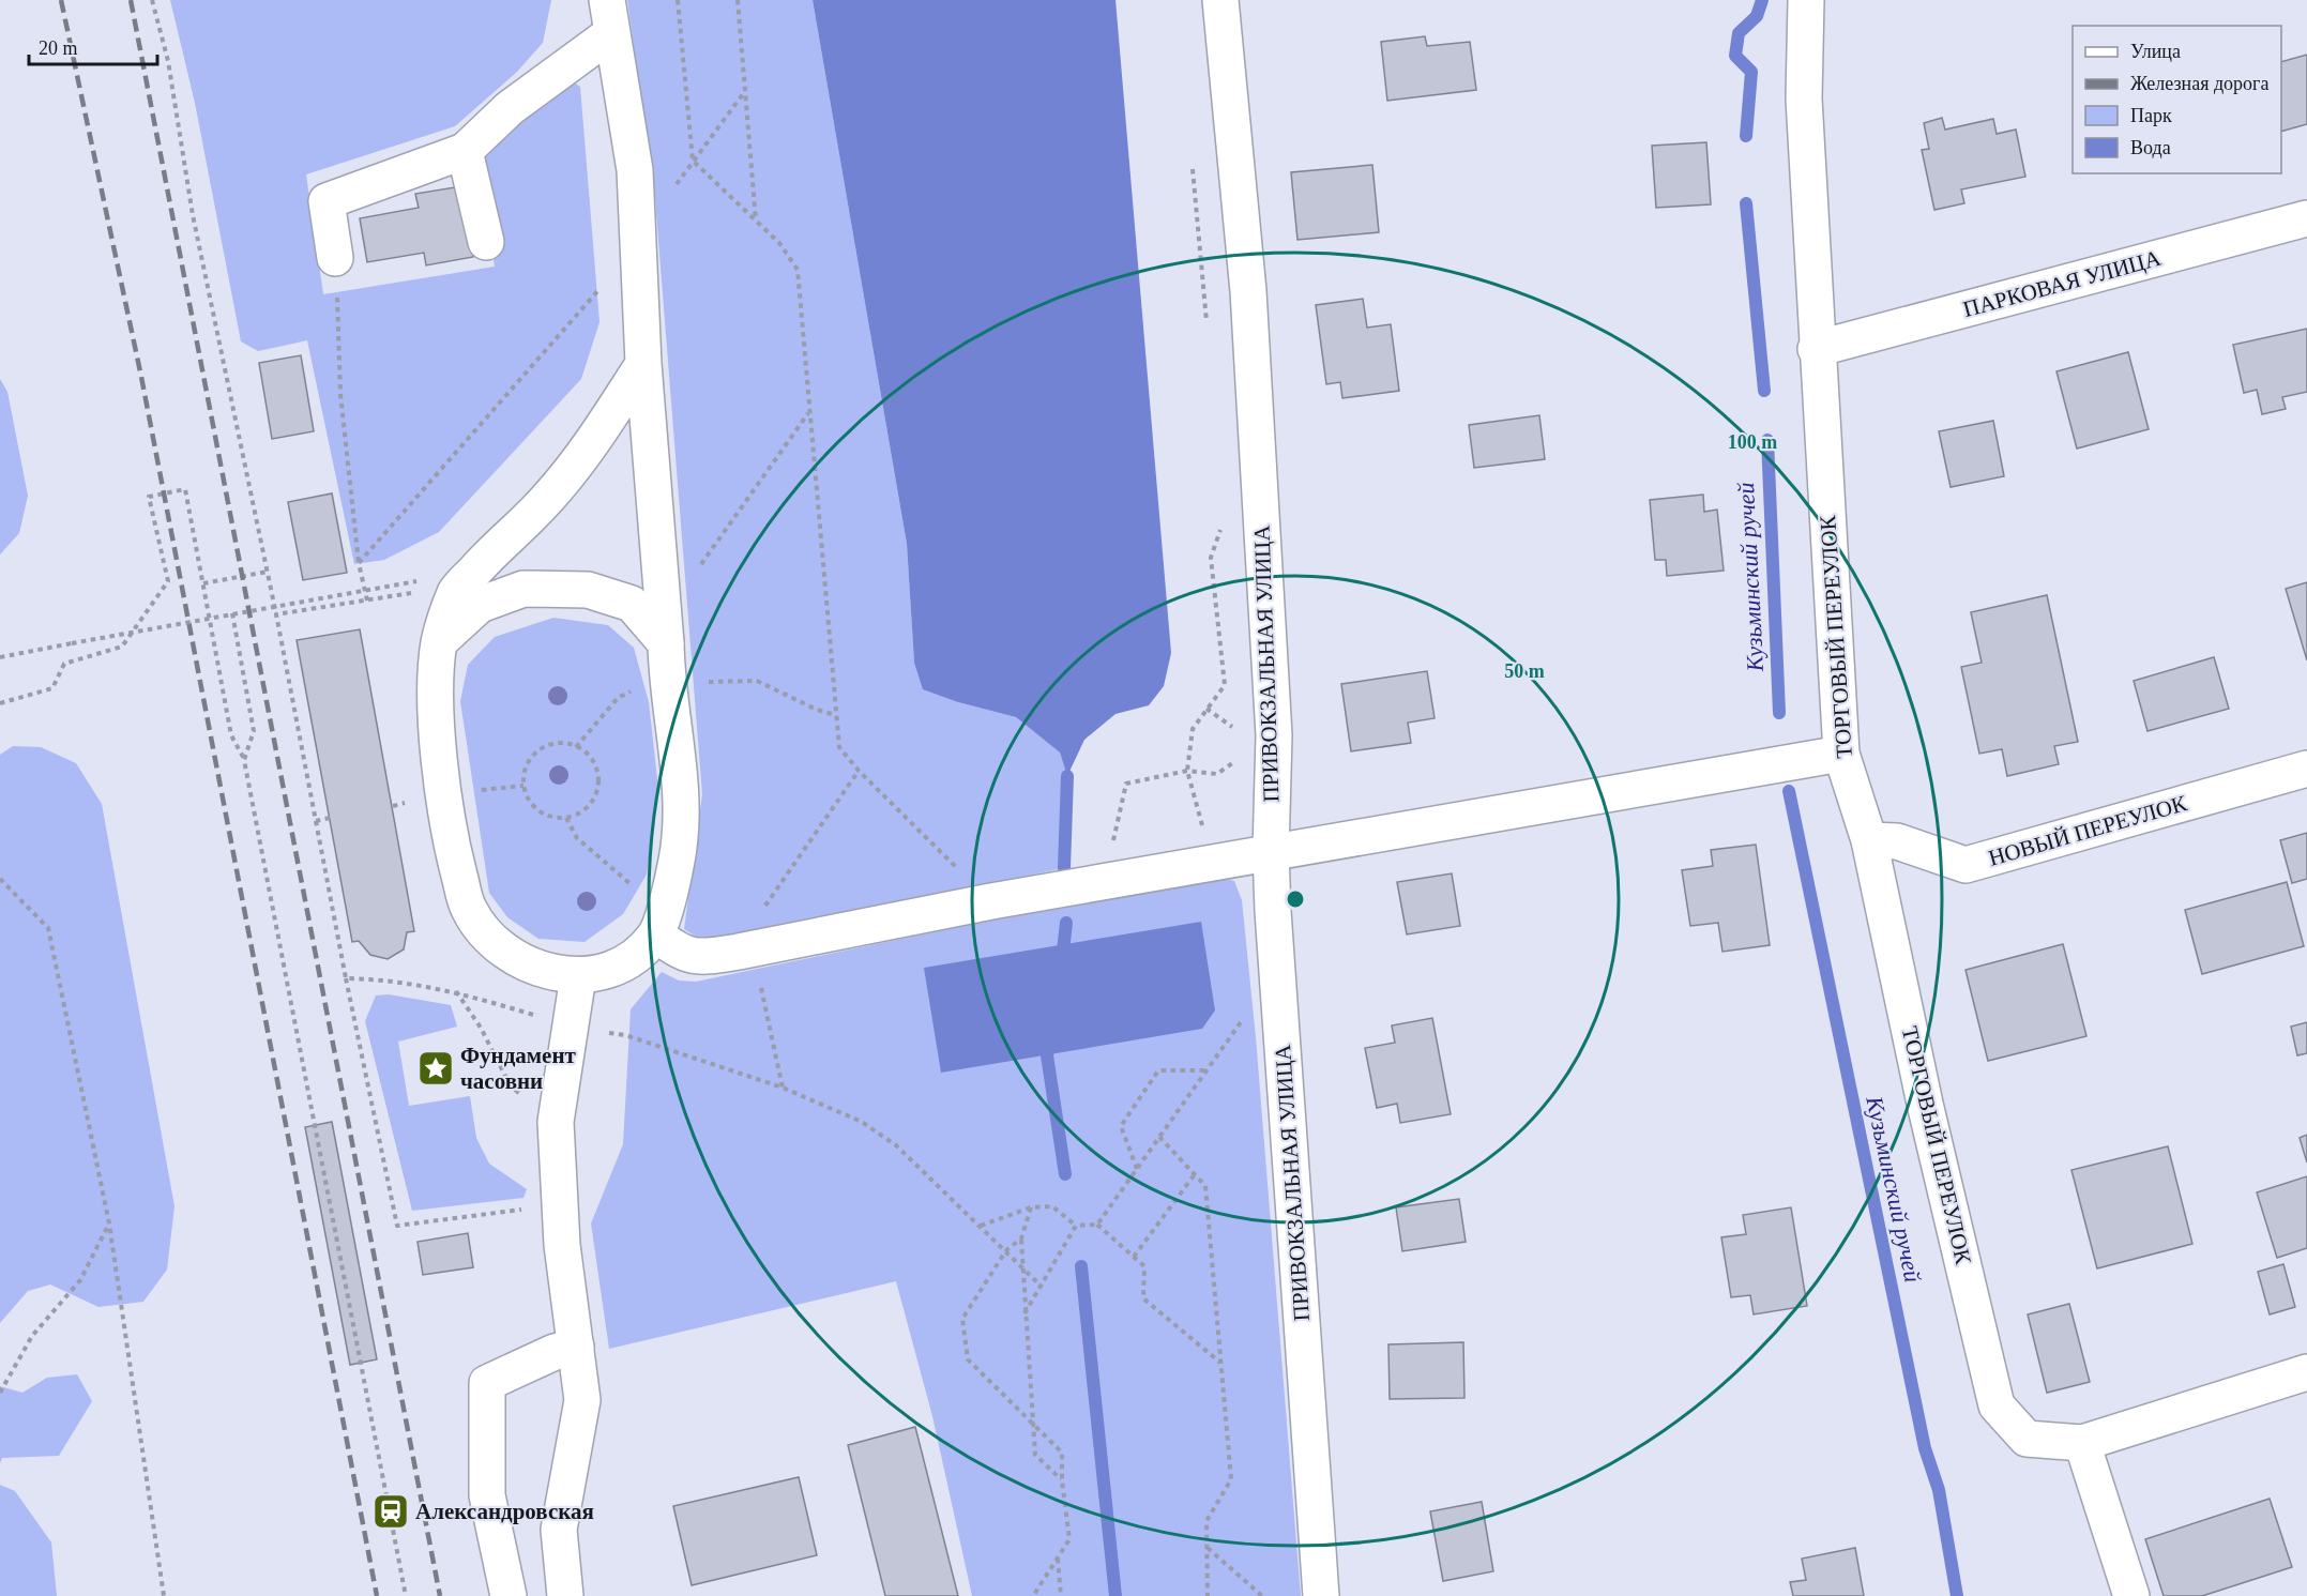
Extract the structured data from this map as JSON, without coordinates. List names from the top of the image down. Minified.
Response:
{"streets":{"street":["ПАРКОВАЯ УЛИЦА","ТОРГОВЫЙ ПЕРЕУЛОК","ПРИВОКЗАЛЬНАЯ УЛИЦА","НОВЫЙ ПЕРЕУЛОК"]},"crossings":[["ПАРКОВАЯ УЛИЦА","ТОРГОВЫЙ ПЕРЕУЛОК"],["ТОРГОВЫЙ ПЕРЕУЛОК","НОВЫЙ ПЕРЕУЛОК"]],"water":["Кузьминский ручей"],"places":{"place":["Фундамент часовни"],"station":["Александровская"]},"legend":["Улица","Железная дорога","Парк","Вода"],"scale_bar":"20 m","rings":["100 m","50 m"]}
